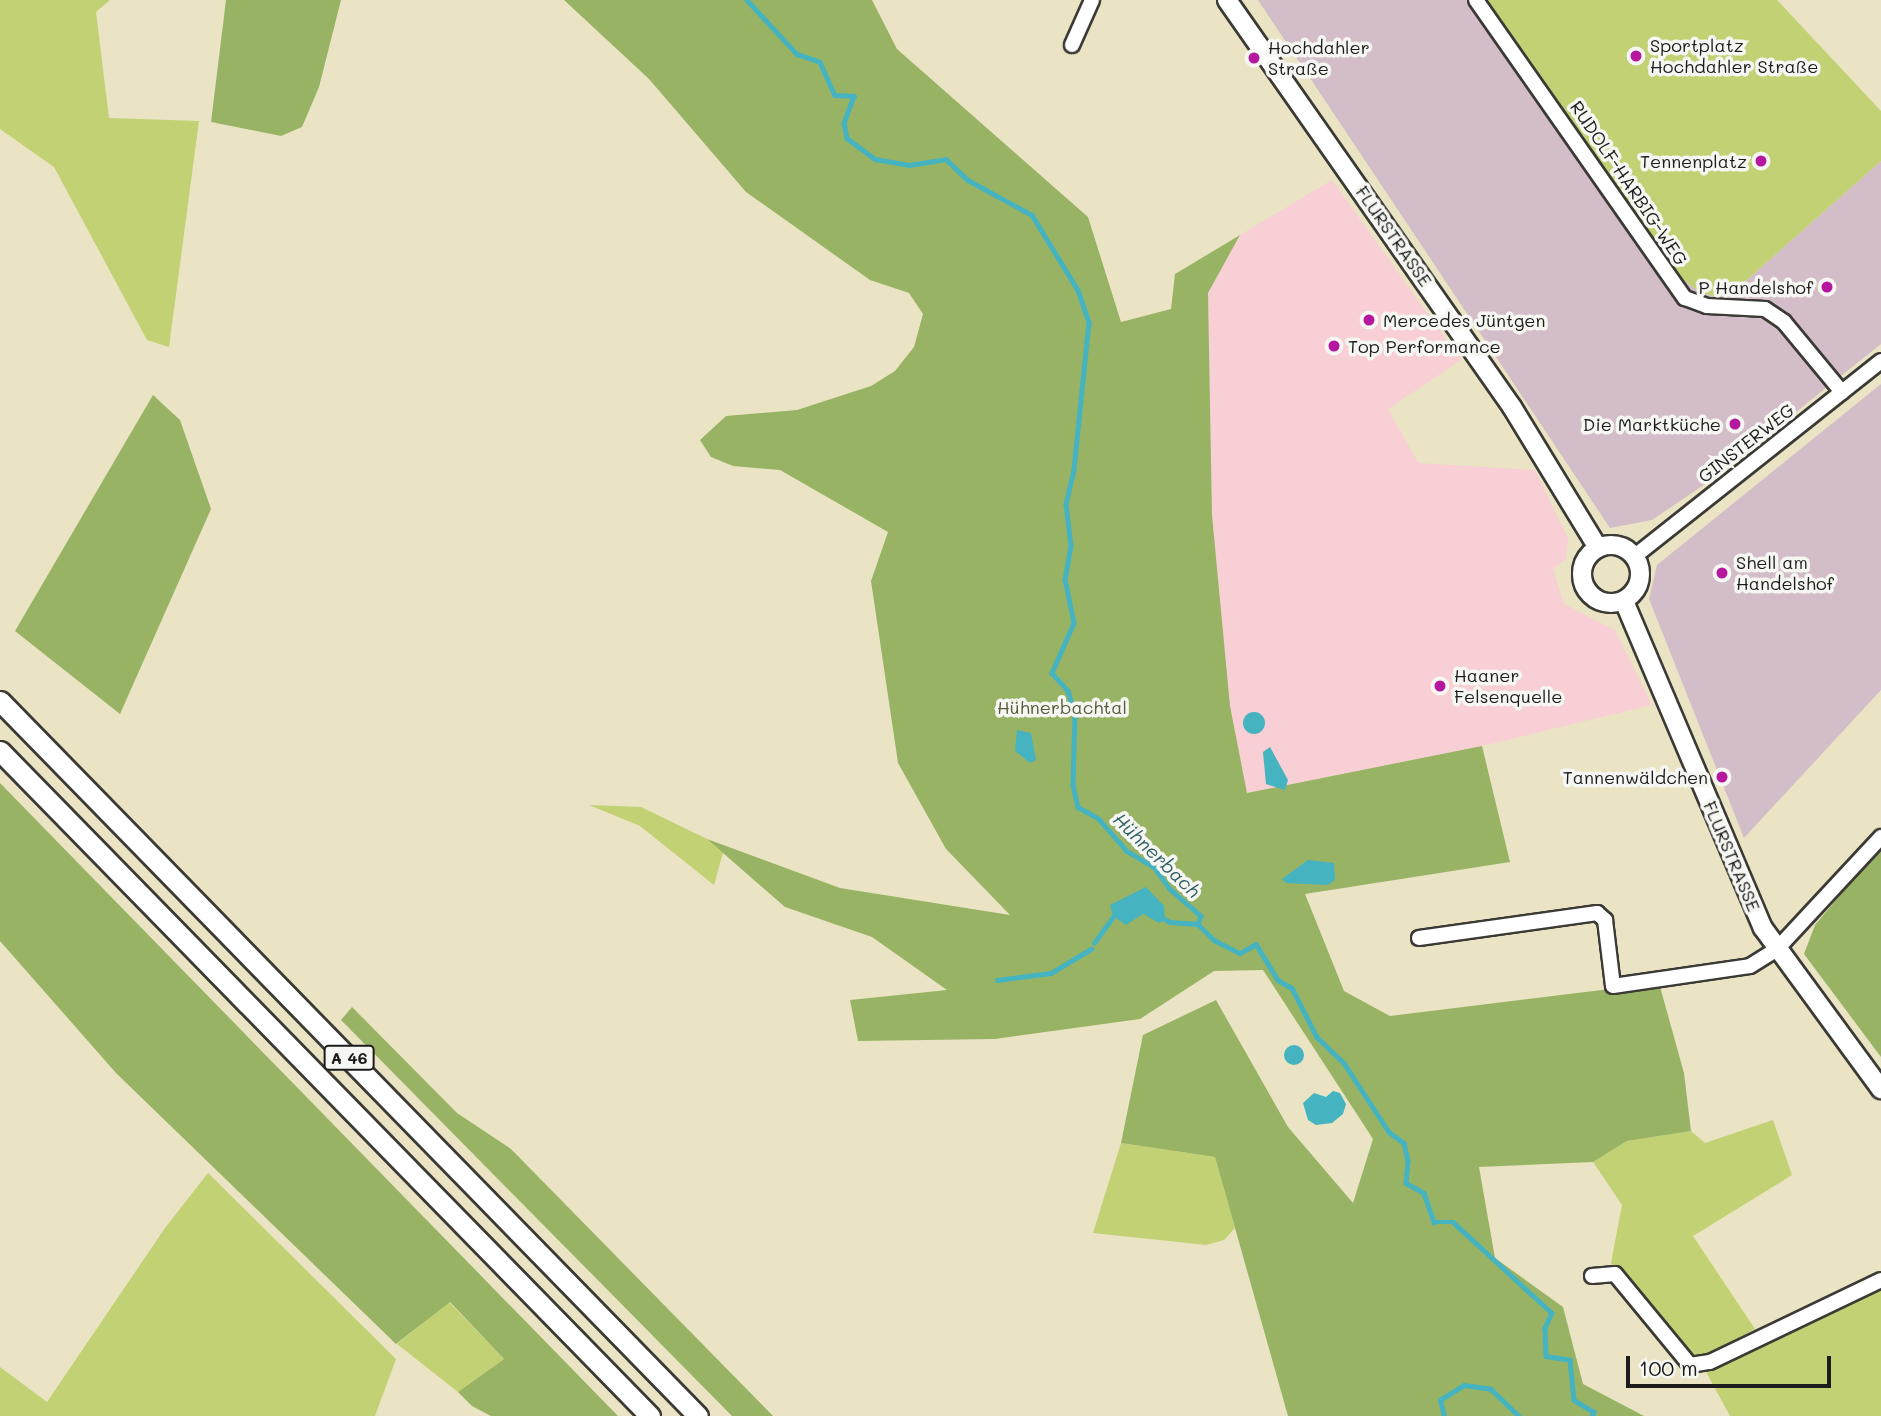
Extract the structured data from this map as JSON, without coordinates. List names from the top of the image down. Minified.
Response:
{"streets":{"highway":["A 46"],"main road":["FLURSTRASSE"],"street":["RUDOLF-HARBIG-WEG","GINSTERWEG"]},"crossings":[["RUDOLF-HARBIG-WEG","GINSTERWEG"],["FLURSTRASSE","GINSTERWEG"]],"water":["Hühnerbach"],"parks":["Hühnerbachtal"],"places":["Sportplatz Hochdahler Straße","Hochdahler Straße","Tennenplatz","P Handelshof","Mercedes Jüntgen","Top Performance","Die Marktküche","Shell am Handelshof","Haaner Felsenquelle","Tannenwäldchen"],"scale_bar":"100 m"}
